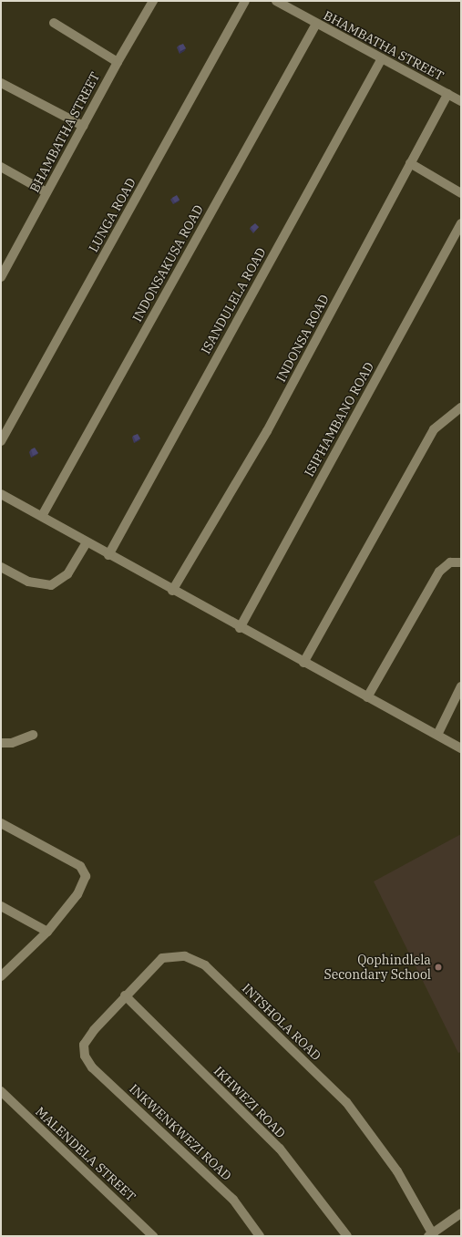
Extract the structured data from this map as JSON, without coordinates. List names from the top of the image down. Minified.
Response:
{"streets":{"street":["BHAMBATHA STREET","LUNGA ROAD","INDONSAKUSA ROAD","ISANDULELA ROAD","INDONSA ROAD","ISIPHAMBANO ROAD","INTSHOLA ROAD","IKHWEZI ROAD","INKWENKWEZI ROAD","MALENDELA STREET"]},"crossings":[["BHAMBATHA STREET","INDONSAKUSA ROAD"],["BHAMBATHA STREET","ISANDULELA ROAD"],["BHAMBATHA STREET","INDONSA ROAD"],["INTSHOLA ROAD","IKHWEZI ROAD"],["INTSHOLA ROAD","INKWENKWEZI ROAD"]],"places":["Qophindlela Secondary School"]}
